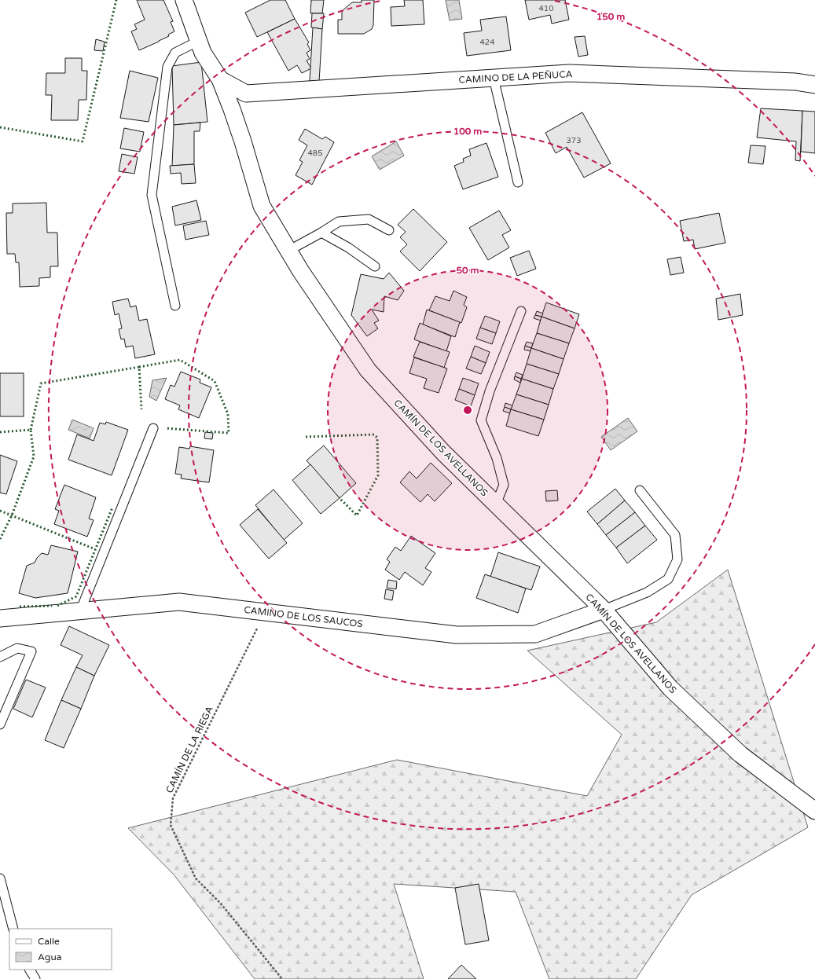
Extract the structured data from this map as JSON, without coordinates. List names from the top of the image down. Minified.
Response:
{"streets":{"street":["CAMINO DE LA PEÑUCA","CAMÍN DE LOS AVELLANOS","CAMINO DE LOS SAUCOS"],"path":["CAMÍN DE LA RIEGA"]},"crossings":[["CAMINO DE LA PEÑUCA","CAMÍN DE LOS AVELLANOS"],["CAMÍN DE LOS AVELLANOS","CAMINO DE LOS SAUCOS"],["CAMINO DE LOS SAUCOS","CAMÍN DE LA RIEGA"]],"house_numbers":["410","424","373","485"],"legend":["Calle","Agua"],"rings":["150 m","100 m","50 m"]}
